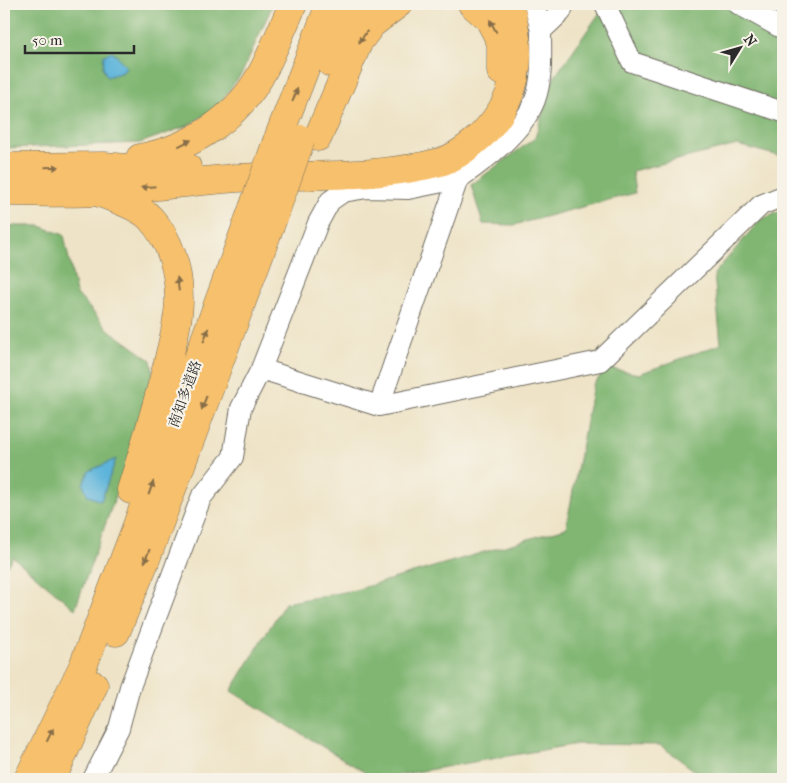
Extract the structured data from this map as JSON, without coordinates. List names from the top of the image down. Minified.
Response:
{"streets":{"highway":["南知多道路"]},"scale_bar":"50 m","north":"top right"}
